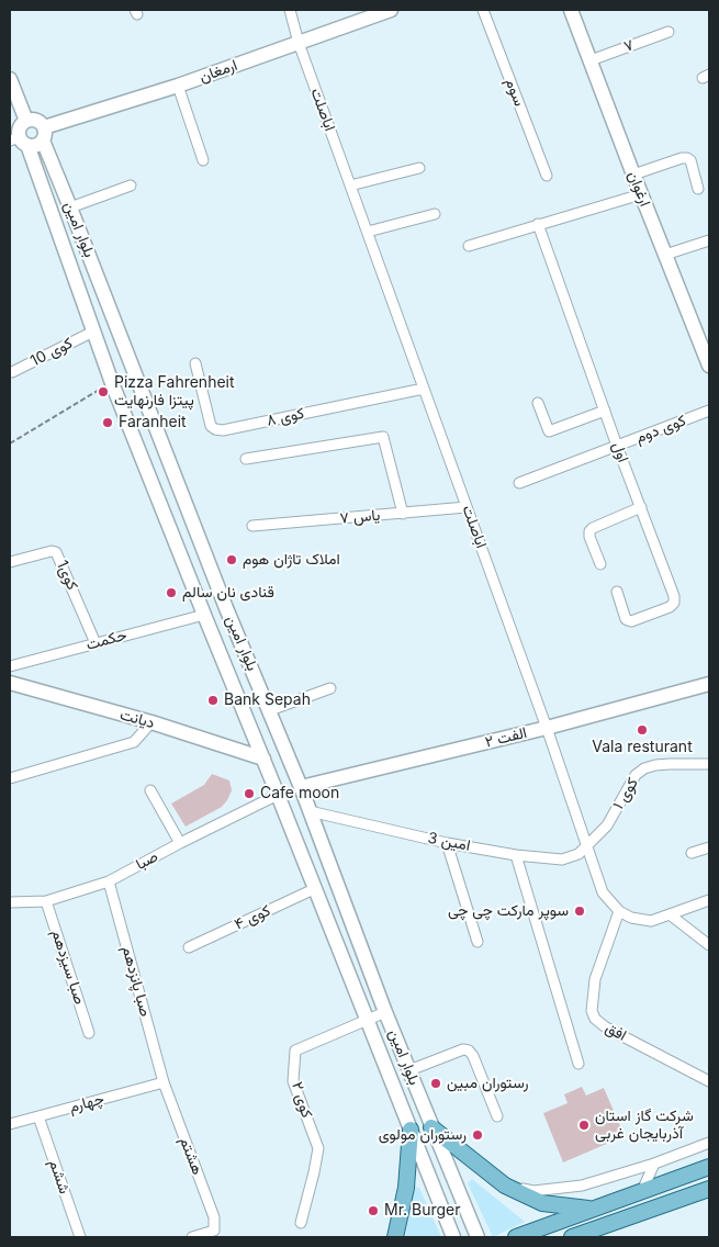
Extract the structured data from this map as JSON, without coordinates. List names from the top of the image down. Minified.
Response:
{"streets":{"main road":["ارمغان","ارغوان","بلوار امین","دیانت","الفت ۲"],"street":["۷","سوم","اباصلت","کوی 10","کوی ۸","کوی دوم","اول","یاس ۷","کوی1","حکمت","کوی ۱","امین 3","صبا","کوی ۴","صبا سیزدهم","صبا پانزدهم","افق","کوی ۲","چهارم","هشتم","ششم"]},"crossings":[["۷","ارغوان"],["ارمغان","اباصلت"],["ارمغان","بلوار امین"],["اباصلت","کوی ۸"],["اباصلت","یاس ۷"],["اباصلت","الفت ۲"],["اباصلت","کوی ۱"],["اباصلت","امین 3"],["اباصلت","افق"],["بلوار امین","کوی 10"],["بلوار امین","حکمت"],["بلوار امین","دیانت"],["بلوار امین","الفت ۲"],["بلوار امین","امین 3"],["بلوار امین","صبا"],["بلوار امین","کوی ۴"],["بلوار امین","کوی ۲"],["کوی دوم","اول"],["کوی1","حکمت"],["کوی ۱","امین 3"],["صبا","صبا سیزدهم"],["صبا","صبا پانزدهم"],["صبا پانزدهم","چهارم"],["صبا پانزدهم","هشتم"],["چهارم","هشتم"],["چهارم","ششم"]],"places":["Pizza Fahrenheit پیتزا فارنهایت","Faranheit","املاک تاژان هوم","قنادی نان سالم","Bank Sepah","Vala resturant","Cafe moon","سوپر مارکت چی چی","رستوران مبین","شرکت گاز استان آذربایجان غربی","رستوران مولوی","Mr. Burger"]}
